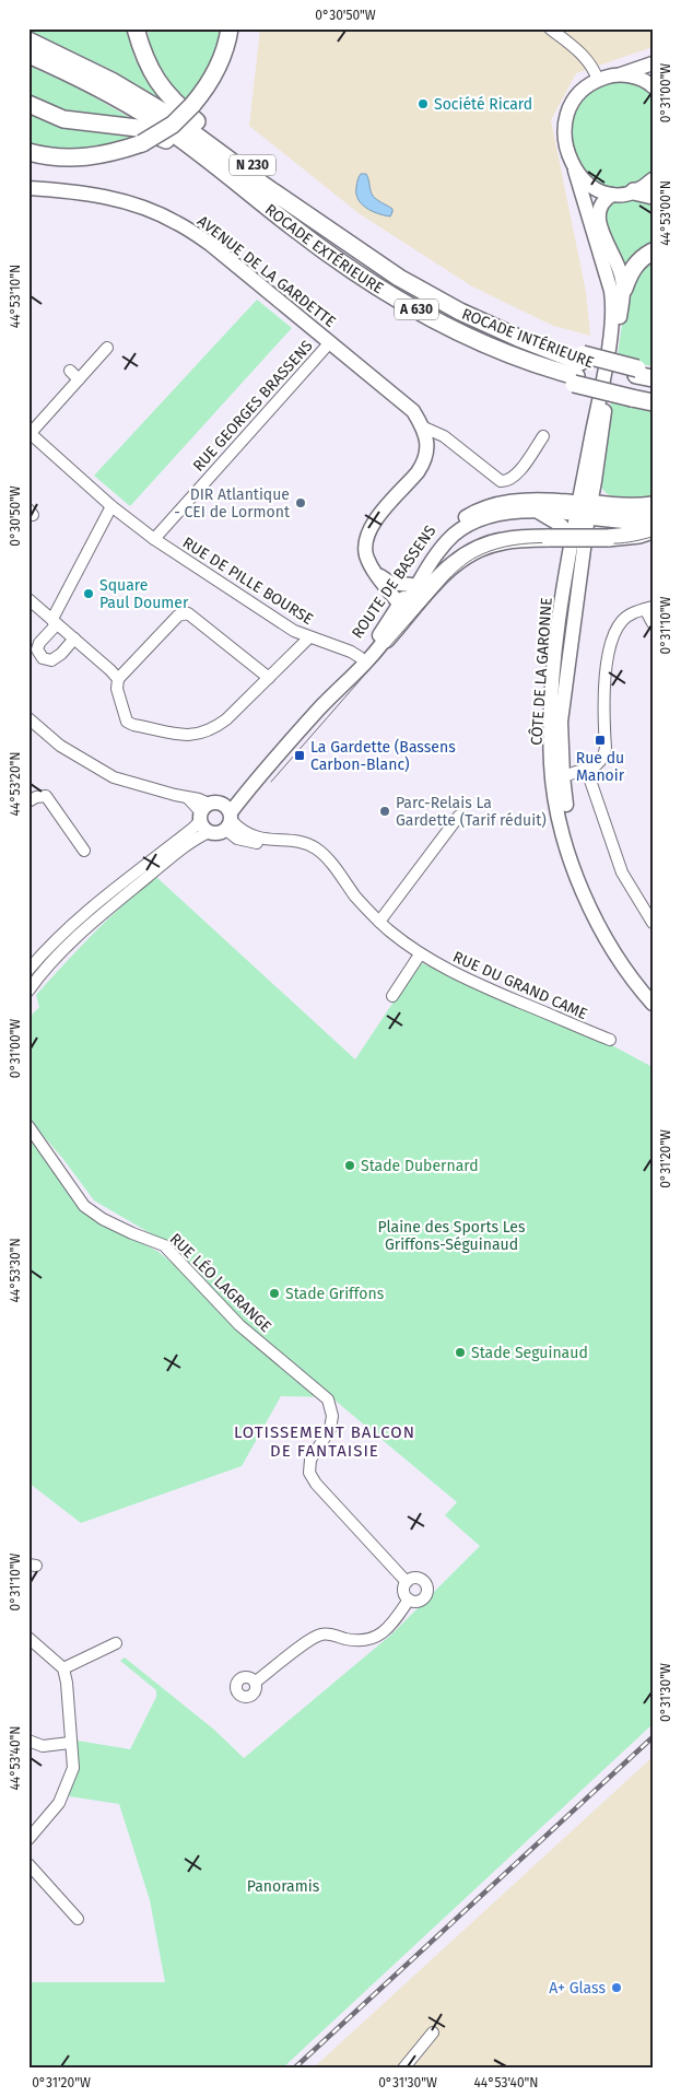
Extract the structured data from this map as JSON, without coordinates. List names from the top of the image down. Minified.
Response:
{"streets":{"highway":["N 230","ROCADE EXTÉRIEURE","A 630","ROCADE INTÉRIEURE"],"main road":["AVENUE DE LA GARDETTE","ROUTE DE BASSENS","CÔTE DE LA GARONNE"],"street":["RUE GEORGES BRASSENS","RUE DE PILLE BOURSE","RUE DU GRAND CAME","RUE LÉO LAGRANGE"]},"crossings":[["N 230","ROCADE EXTÉRIEURE"],["N 230","A 630"],["N 230","ROCADE INTÉRIEURE"],["ROCADE EXTÉRIEURE","A 630"],["ROCADE EXTÉRIEURE","ROCADE INTÉRIEURE"],["AVENUE DE LA GARDETTE","RUE GEORGES BRASSENS"],["A 630","ROCADE INTÉRIEURE"],["RUE GEORGES BRASSENS","RUE DE PILLE BOURSE"],["RUE DE PILLE BOURSE","ROUTE DE BASSENS"],["ROUTE DE BASSENS","CÔTE DE LA GARONNE"]],"districts":["LOTISSEMENT BALCON DE FANTAISIE"],"parks":["Plaine des Sports Les Griffons-Séguinaud","Panoramis"],"places":{"other":["Société Ricard","DIR Atlantique - CEI de Lormont","Square Paul Doumer","Parc-Relais La Gardette (Tarif réduit)","Stade Dubernard","Stade Griffons","Stade Seguinaud","A+ Glass"],"transit":["Rue du Manoir","La Gardette (Bassens Carbon-Blanc)"]},"coordinates":["0°30'50\"W","0°31'00\"W","44°53'00\"N","44°53'10\"N","0°31'10\"W","44°53'20\"N","0°31'20\"W","44°53'30\"N","0°31'30\"W","44°53'40\"N"]}
